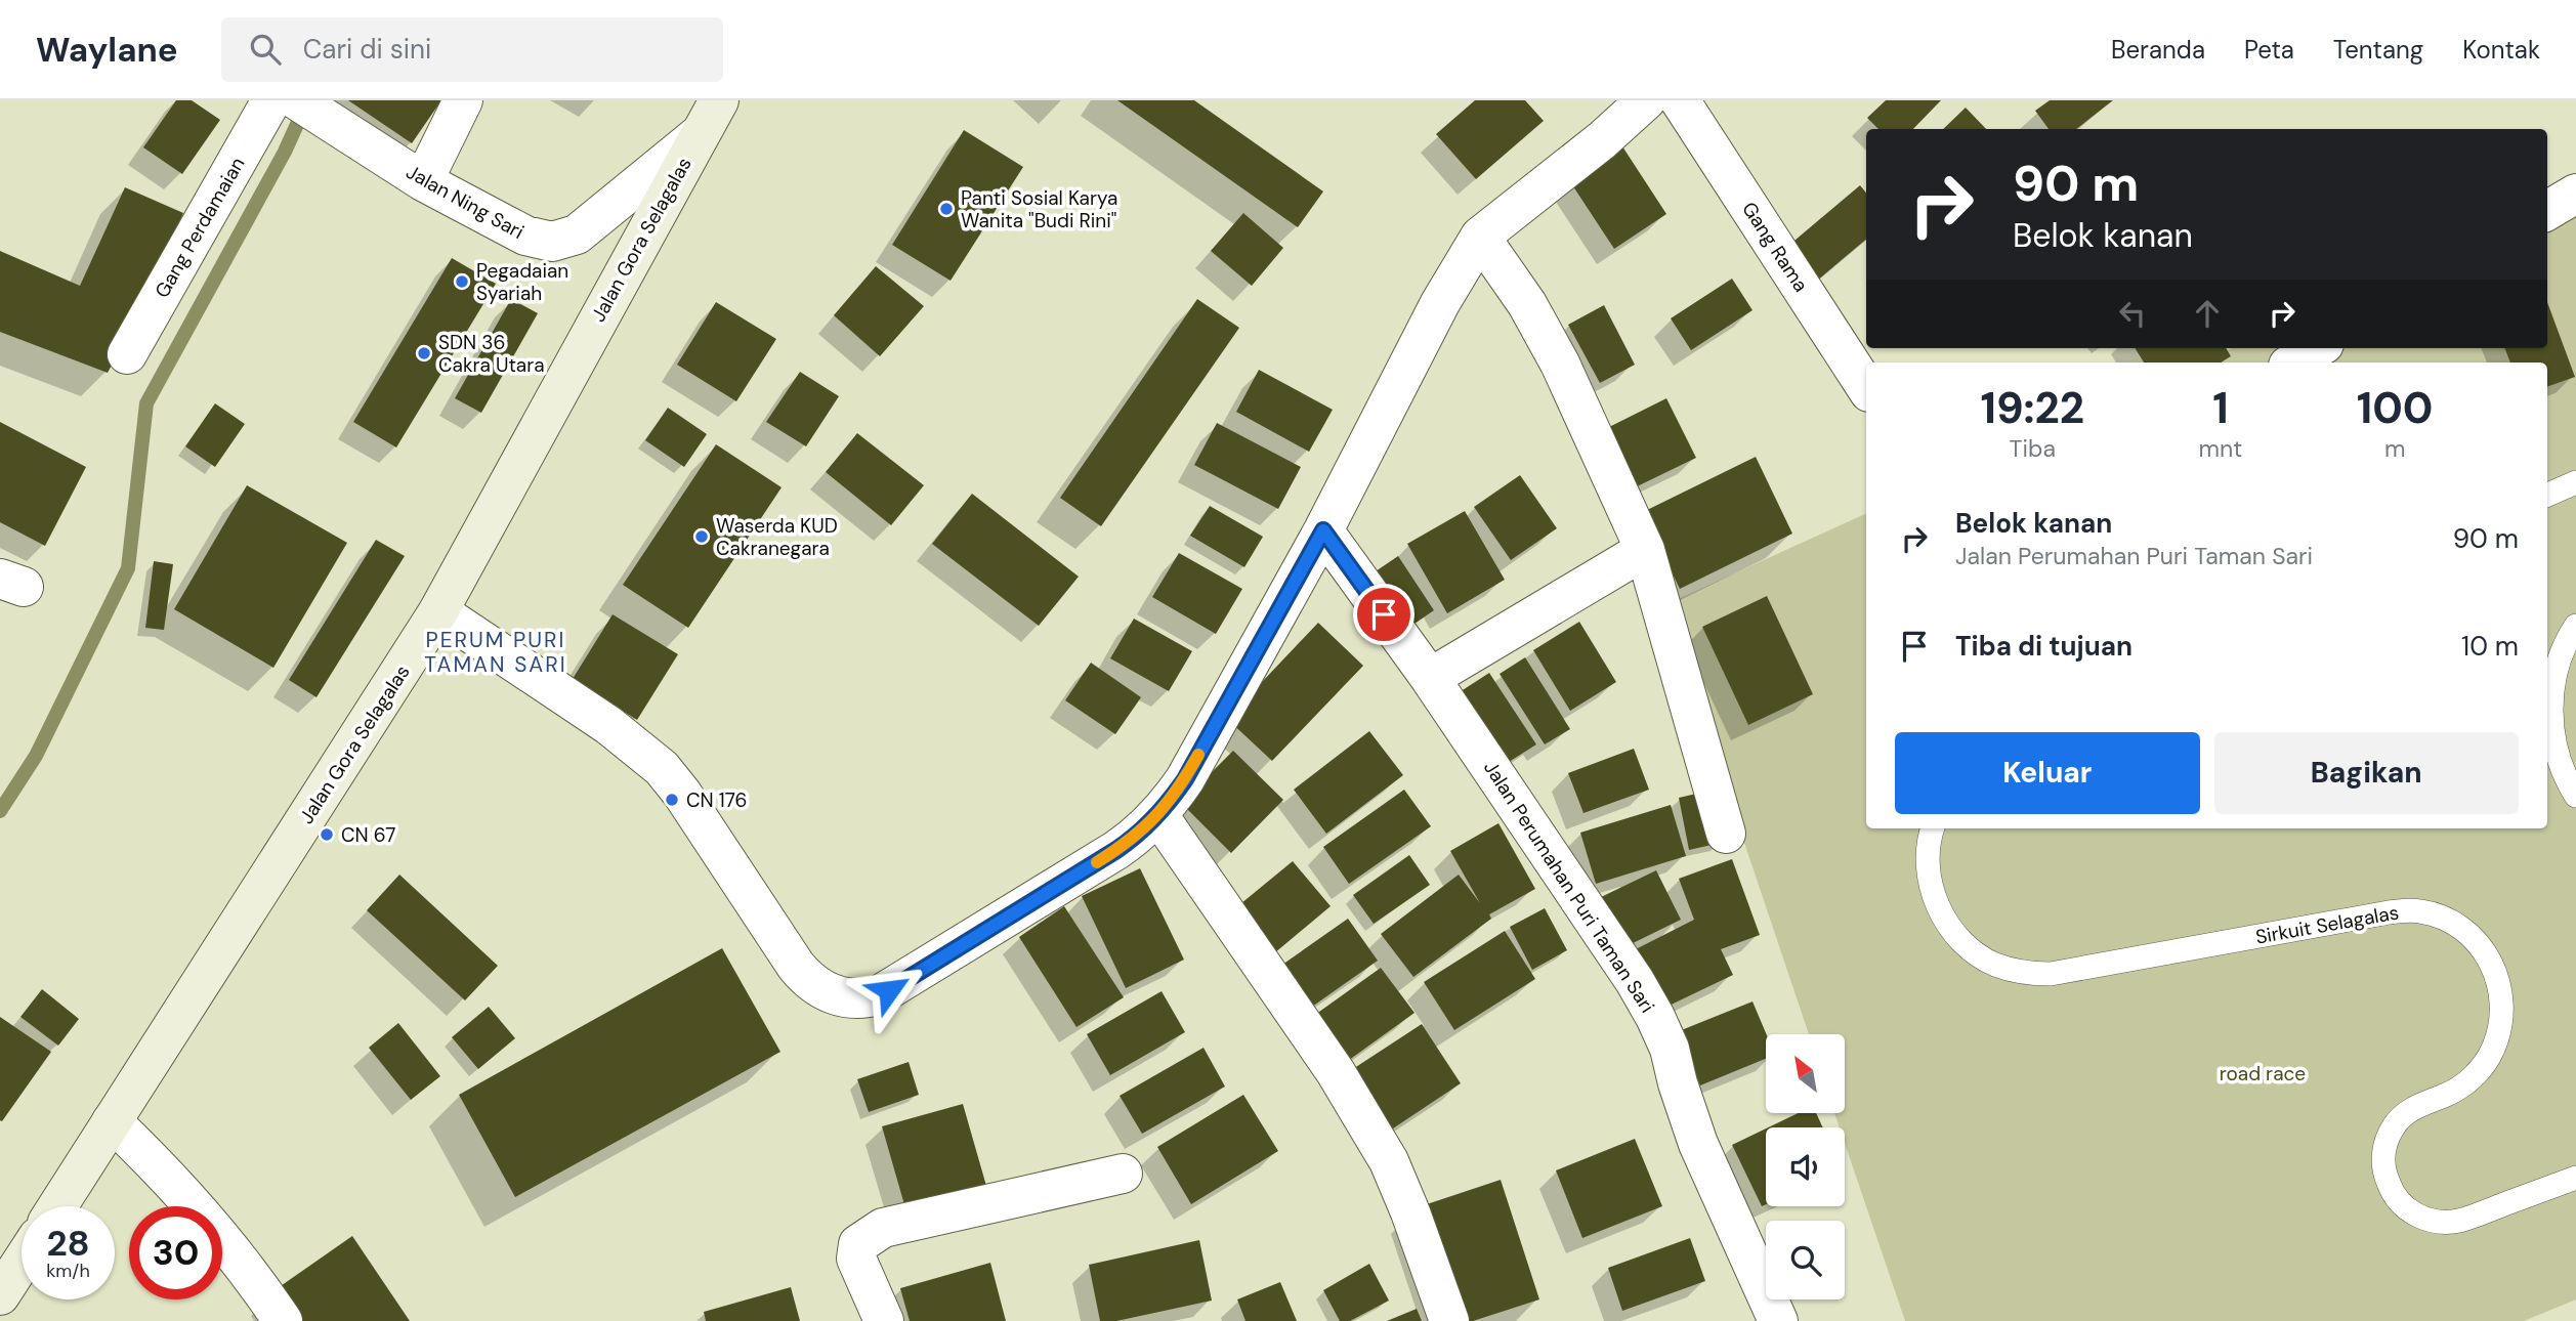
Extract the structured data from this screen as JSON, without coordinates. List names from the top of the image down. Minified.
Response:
{"streets":{"street":["Jalan Ning Sari","Gang Perdamaian","Jalan Gora Selagalas","Gang Rama","Jalan Perumahan Puri Taman Sari"],"lane":["Sirkuit Selagalas"]},"crossings":[["Jalan Ning Sari","Jalan Gora Selagalas"]],"districts":["PERUM PURI TAMAN SARI"],"parks":["road race"],"places":["Panti Sosial Karya Wanita \"Budi Rini\"","Pegadaian Syariah","SDN 36 Cakra Utara","Waserda KUD Cakranegara","CN 176","CN 67"],"north":"top left","page":{"header":"Waylane","search":"Cari di sini","nav":["Beranda","Peta","Tentang","Kontak"],"turn":["90 m","Belok kanan"],"eta":["19:22","Tiba","1","mnt","100","m"],"list":[{"name":"Belok kanan","note":"Jalan Perumahan Puri Taman Sari","value":"90 m"},{"name":"Tiba di tujuan","value":"10 m"}],"buttons":["Keluar","Bagikan"],"speed":"28 km/h","limit":"30"}}
